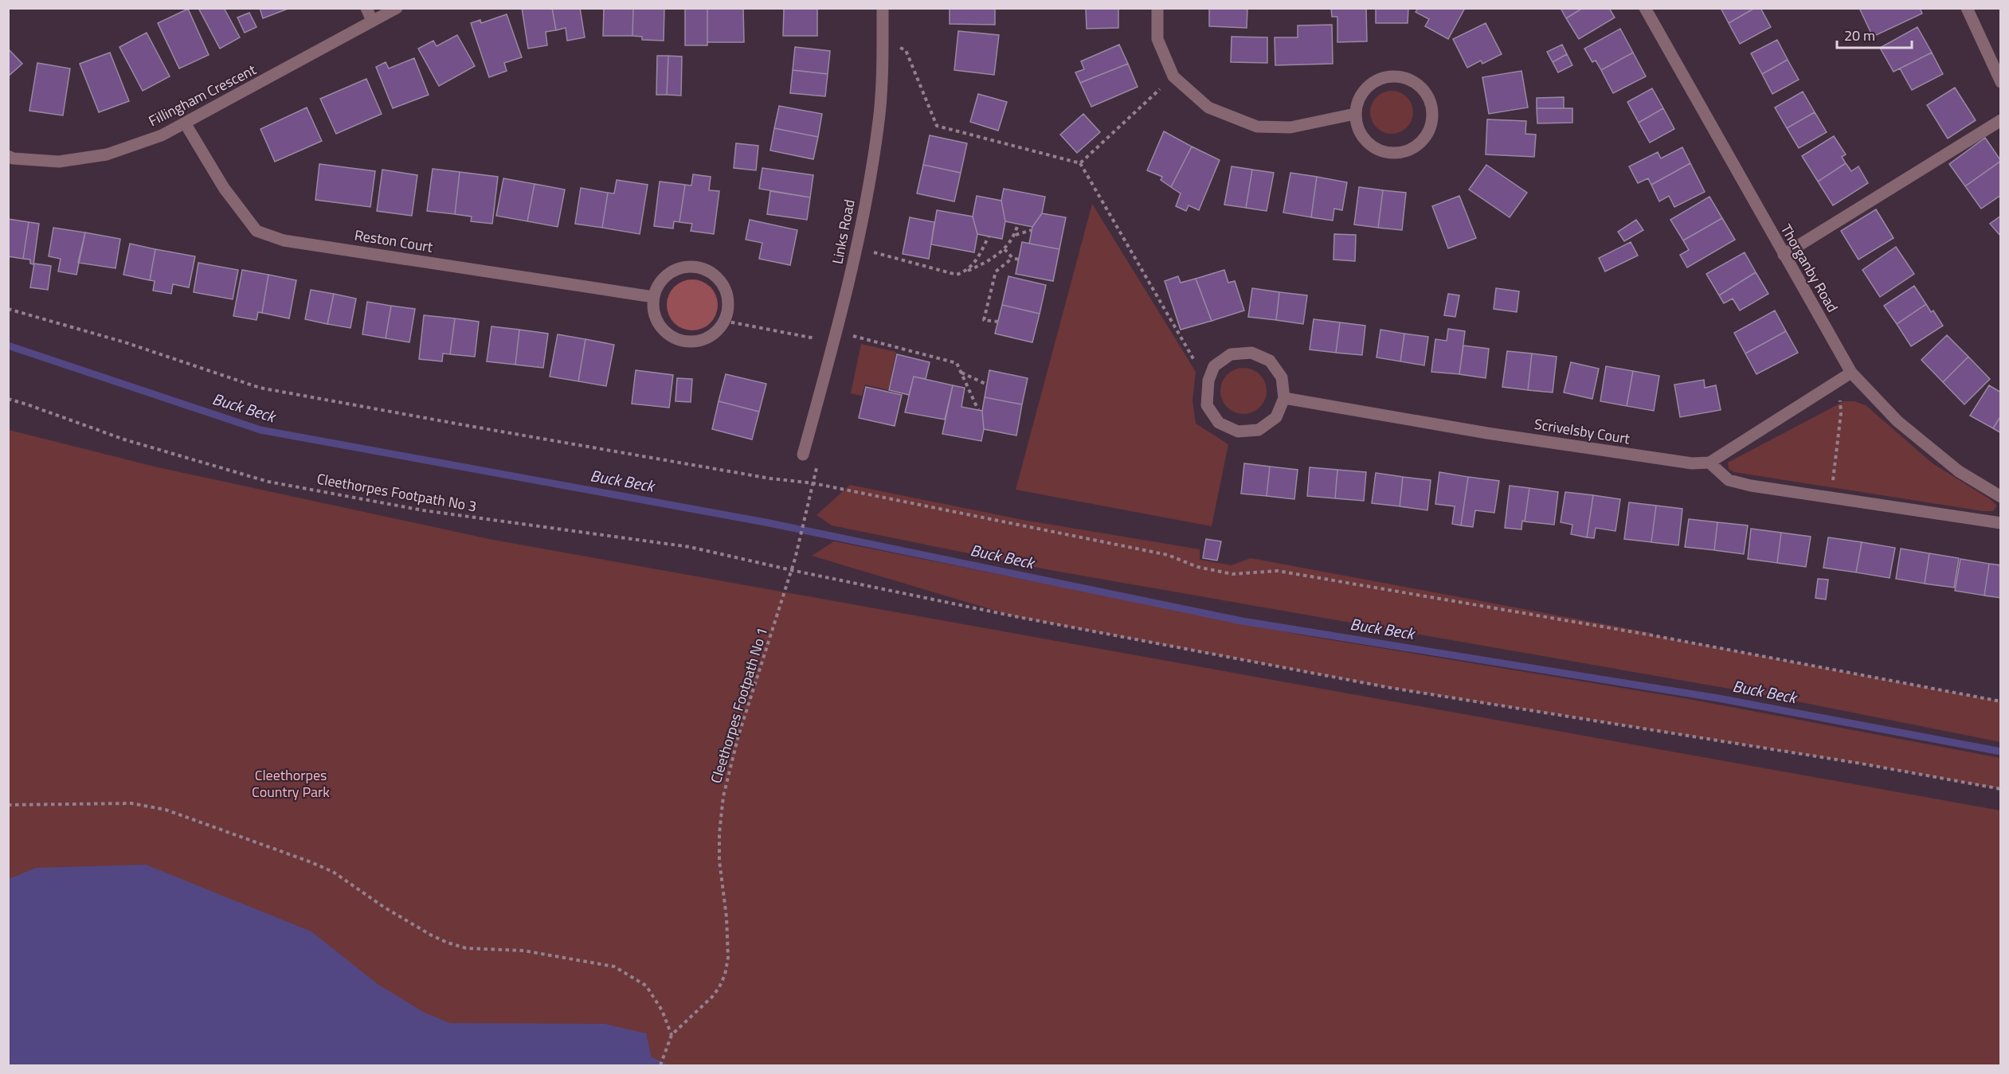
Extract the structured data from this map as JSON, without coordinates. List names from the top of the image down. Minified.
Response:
{"streets":{"street":["Fillingham Crescent","Links Road","Reston Court","Thorganby Road","Scrivelsby Court"],"path":["Cleethorpes Footpath No 3","Cleethorpes Footpath No 1"]},"crossings":[["Fillingham Crescent","Reston Court"],["Links Road","Cleethorpes Footpath No 1"],["Cleethorpes Footpath No 3","Cleethorpes Footpath No 1"]],"water":["Buck Beck"],"parks":["Cleethorpes Country Park"],"scale_bar":"20 m"}
